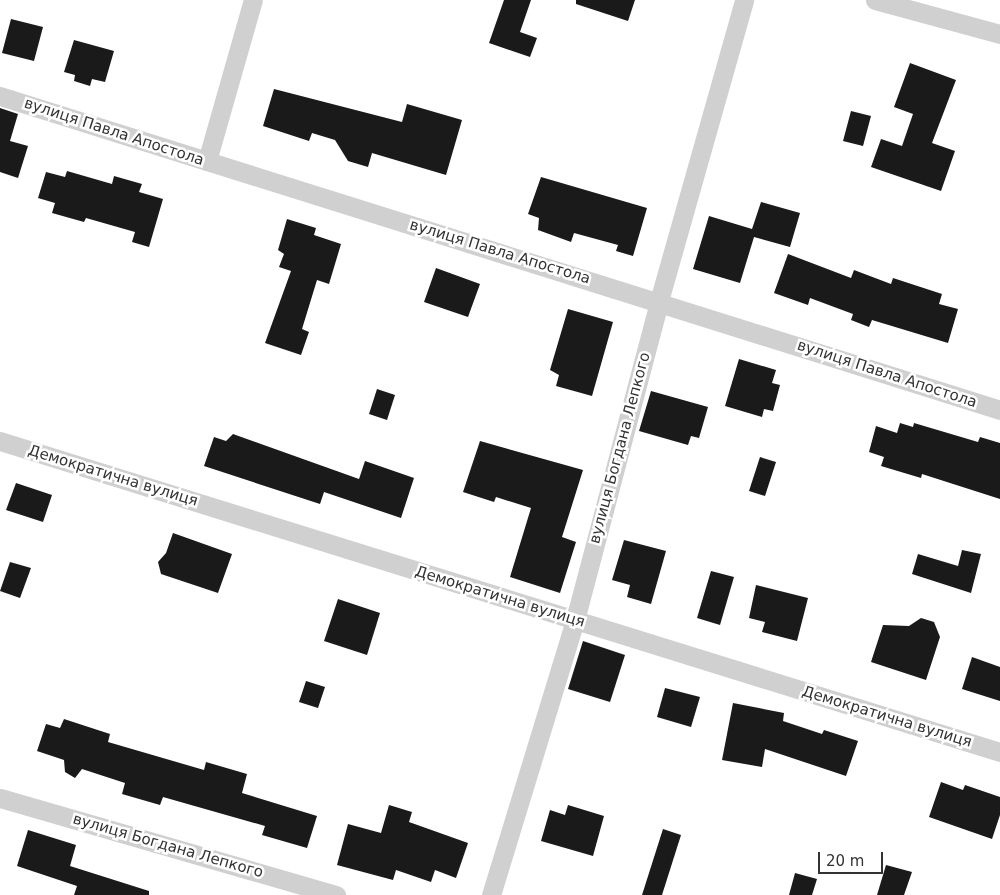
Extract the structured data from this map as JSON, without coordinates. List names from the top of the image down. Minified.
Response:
{"streets":{"street":["вулиця Павла Апостола","вулиця Богдана Лепкого","Демократична вулиця"]},"crossings":[["вулиця Павла Апостола","вулиця Богдана Лепкого"],["вулиця Богдана Лепкого","Демократична вулиця"]],"scale_bar":"20 m"}
